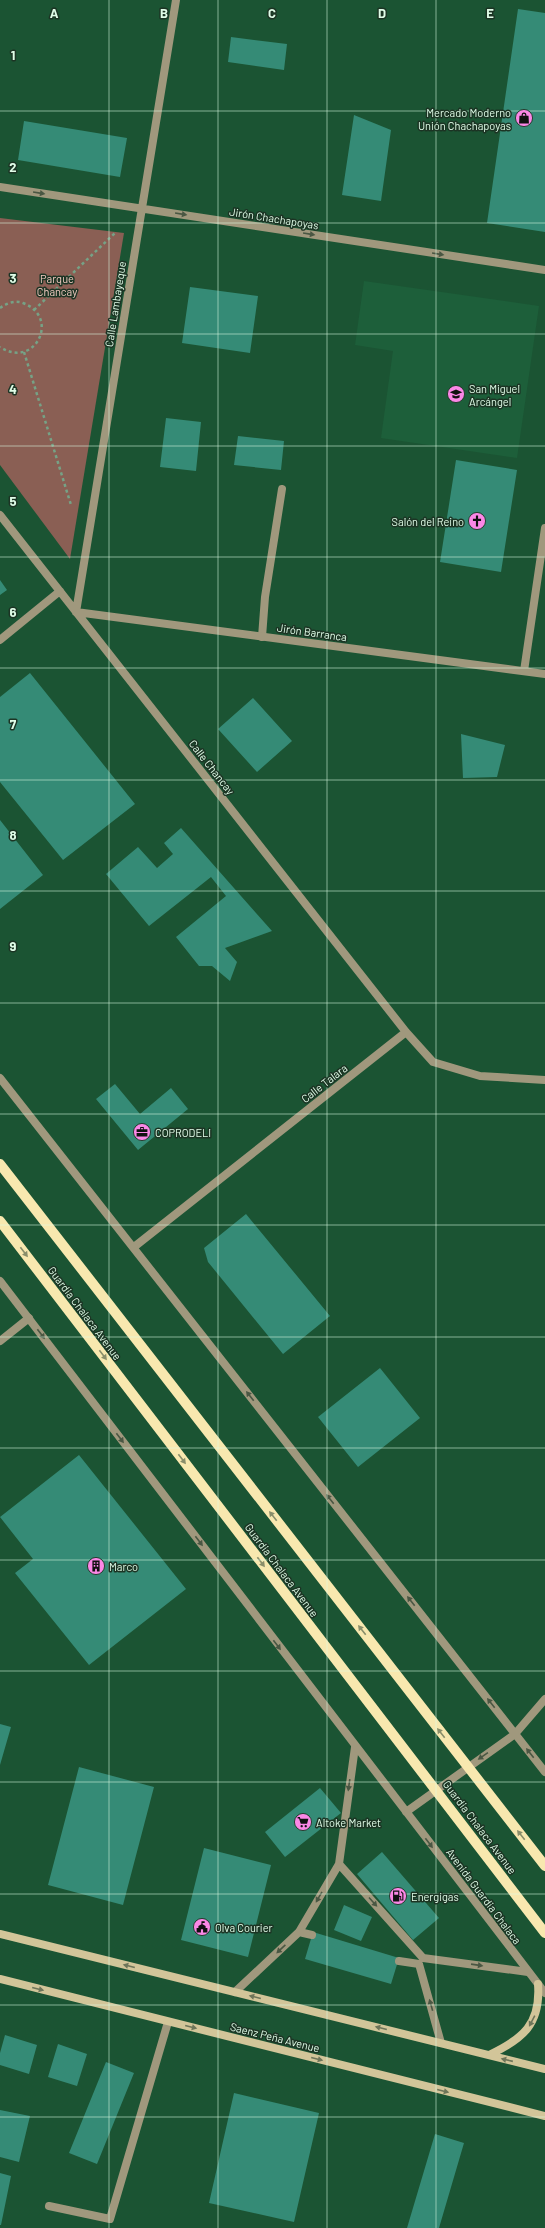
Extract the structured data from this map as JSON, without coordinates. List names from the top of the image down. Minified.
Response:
{"streets":{"main road":["Guardia Chalaca Avenue","Saenz Peña Avenue"],"street":["Jirón Chachapoyas","Calle Lambayeque","Jirón Barranca","Calle Chancay","Calle Talara","Avenida Guardia Chalaca"]},"crossings":[["Jirón Chachapoyas","Calle Lambayeque"],["Calle Lambayeque","Jirón Barranca"],["Calle Lambayeque","Calle Chancay"],["Jirón Barranca","Calle Chancay"],["Calle Chancay","Calle Talara"]],"one_way":["Jirón Chachapoyas","Avenida Guardia Chalaca"],"parks":["Parque Chancay"],"places":{"shop":["Mercado Moderno Unión Chachapoyas"],"school or university":["San Miguel Arcángel"],"church":["Salón del Reino"],"office":["COPRODELI"],"building":["Marco"],"supermarket":["Altoke Market"],"fuel station":["Energigas"],"public building":["Olva Courier"]},"grid":{"columns":["A","B","C","D","E"],"rows":["1","2","3","4","5","6","7","8","9"]}}
